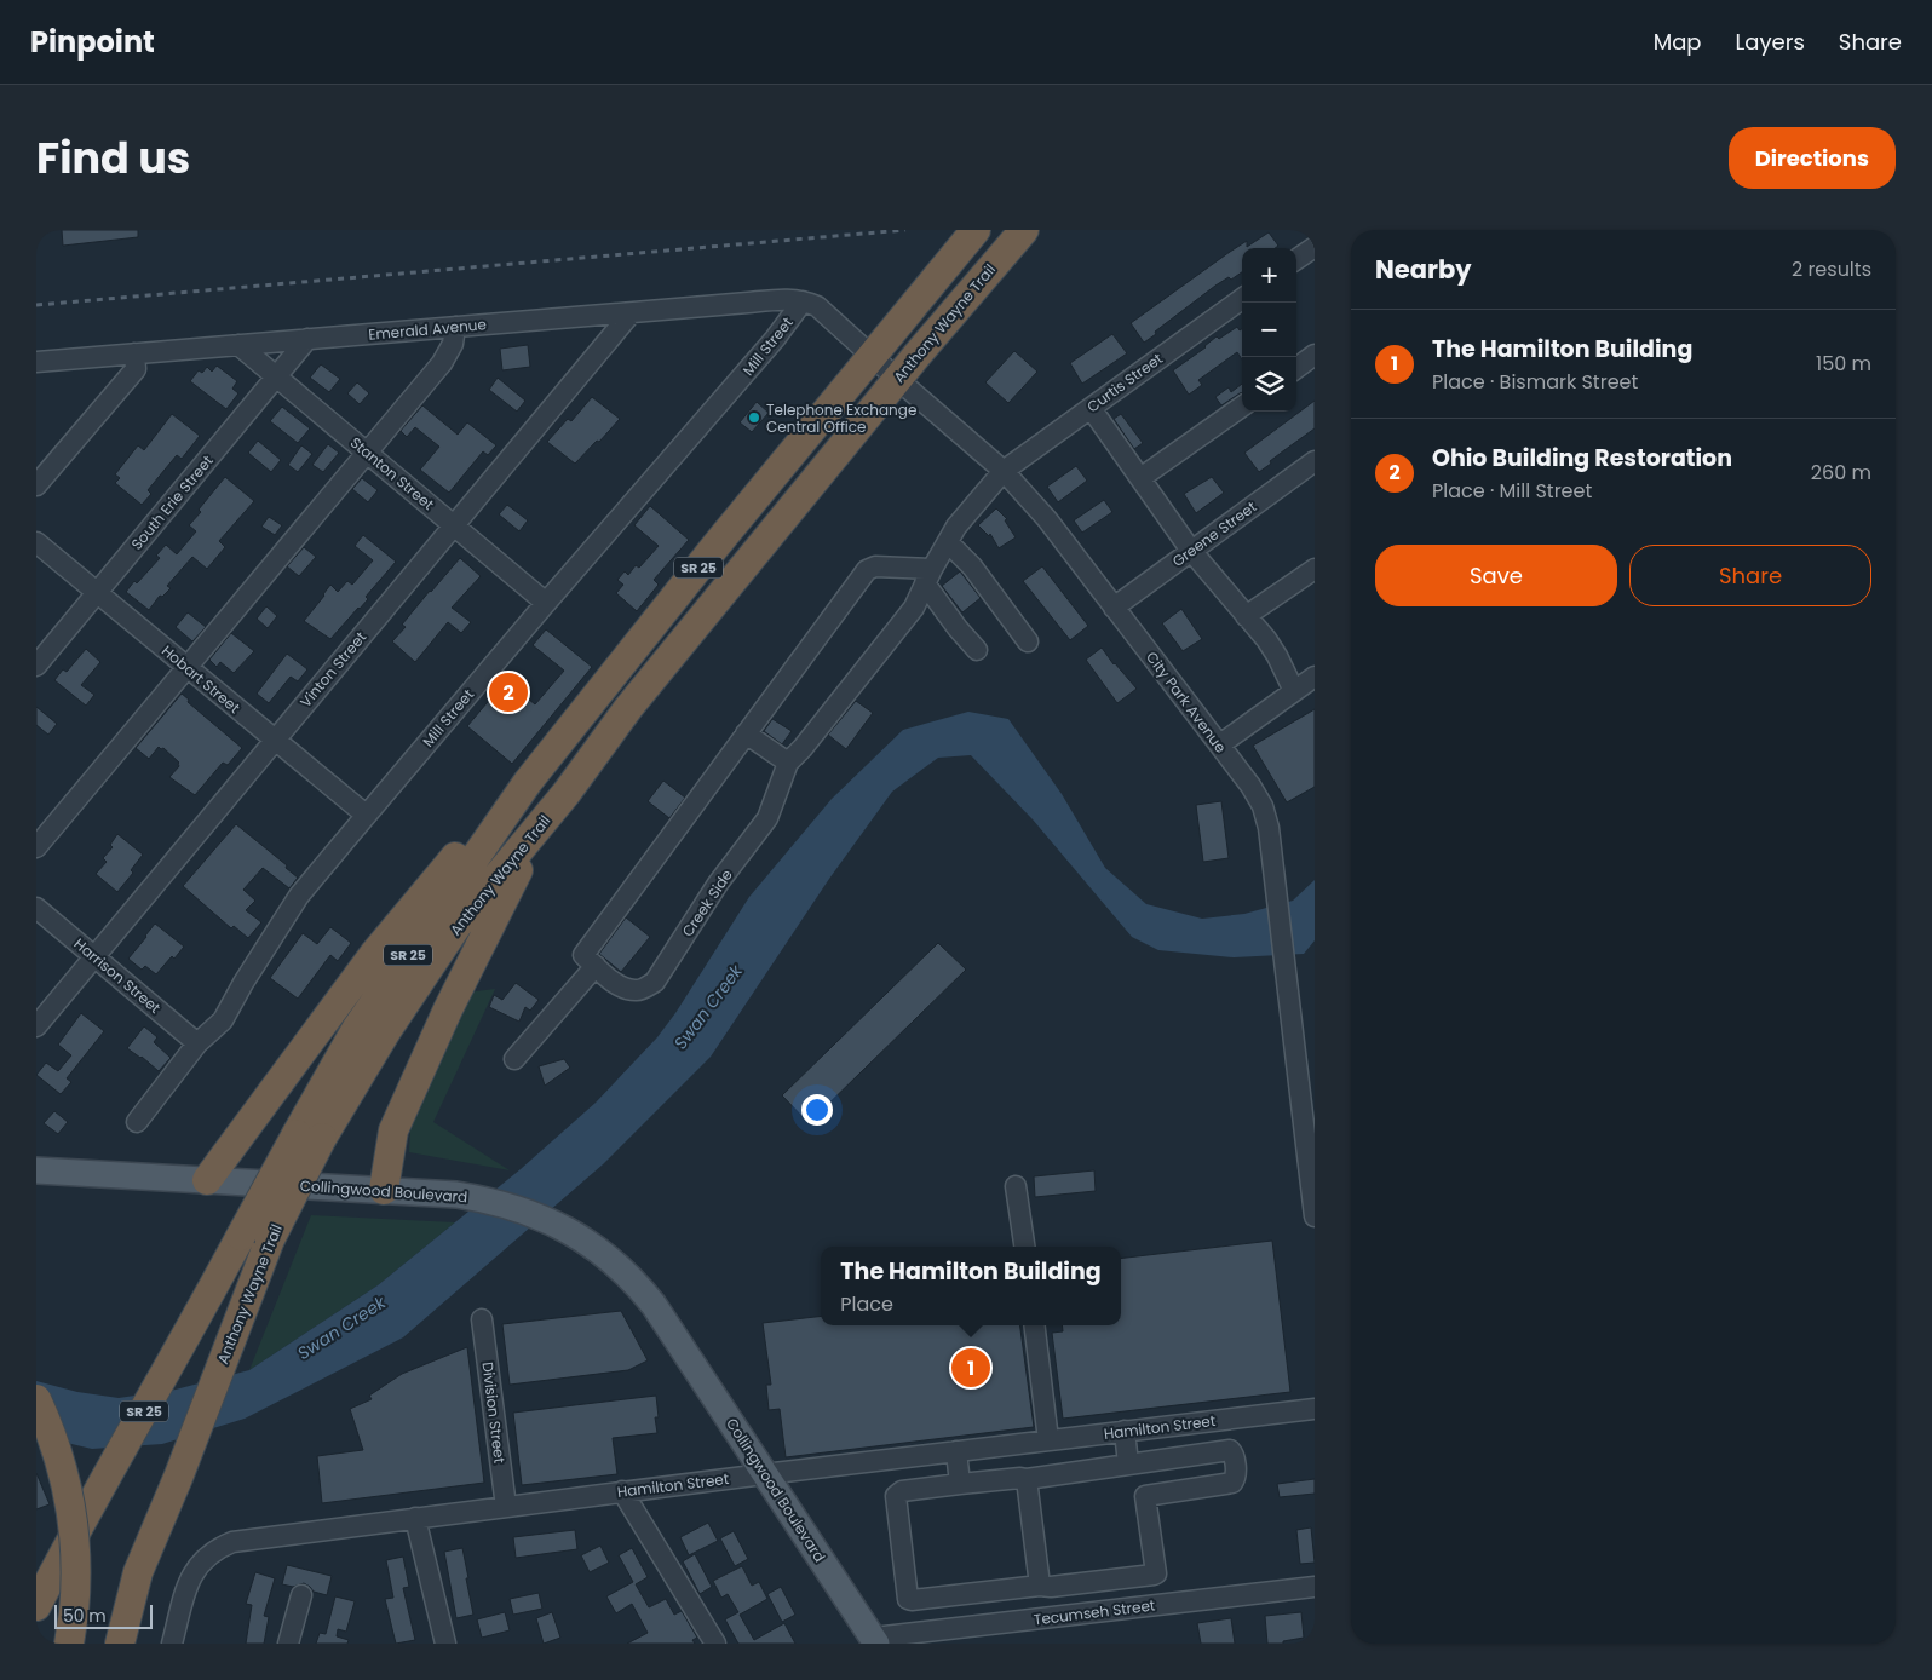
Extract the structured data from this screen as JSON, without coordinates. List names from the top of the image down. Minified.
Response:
{"streets":{"highway":["Anthony Wayne Trail","SR 25"],"main road":["Collingwood Boulevard"],"street":["Emerald Avenue","Mill Street","Curtis Street","Stanton Street","South Erie Street","Greene Street","Vinton Street","Hobart Street","City Park Avenue","Creek Side","Harrison Street","Division Street","Hamilton Street","Tecumseh Street"]},"crossings":[["Anthony Wayne Trail","City Park Avenue"],["Emerald Avenue","Mill Street"],["Emerald Avenue","Stanton Street"],["Emerald Avenue","South Erie Street"],["Emerald Avenue","Vinton Street"],["Emerald Avenue","City Park Avenue"],["Mill Street","Stanton Street"],["Mill Street","Hobart Street"],["Mill Street","City Park Avenue"],["Mill Street","Harrison Street"],["Curtis Street","City Park Avenue"],["Curtis Street","Creek Side"],["Stanton Street","South Erie Street"],["Stanton Street","Vinton Street"],["South Erie Street","Hobart Street"],["Greene Street","City Park Avenue"],["Vinton Street","Hobart Street"],["Vinton Street","Harrison Street"],["City Park Avenue","Creek Side"],["Collingwood Boulevard","Hamilton Street"],["Collingwood Boulevard","Tecumseh Street"],["Division Street","Hamilton Street"]],"water":["Swan Creek"],"places":["Telephone Exchange Central Office"],"scale_bar":"50 m","page":{"header":"Pinpoint","nav":["Map","Layers","Share"],"title":"Find us","buttons":["Directions",["Save","Share"]],"heading":["Nearby","2 results"],"map_buttons":["+","−"],"list":[{"mark":"1","name":"The Hamilton Building","note":"Place · Bismark Street","value":"150 m"},{"mark":"2","name":"Ohio Building Restoration","note":"Place · Mill Street","value":"260 m"}],"pins":["2","1"],"popup":["The Hamilton Building","Place"],"scale":"50 m"}}
